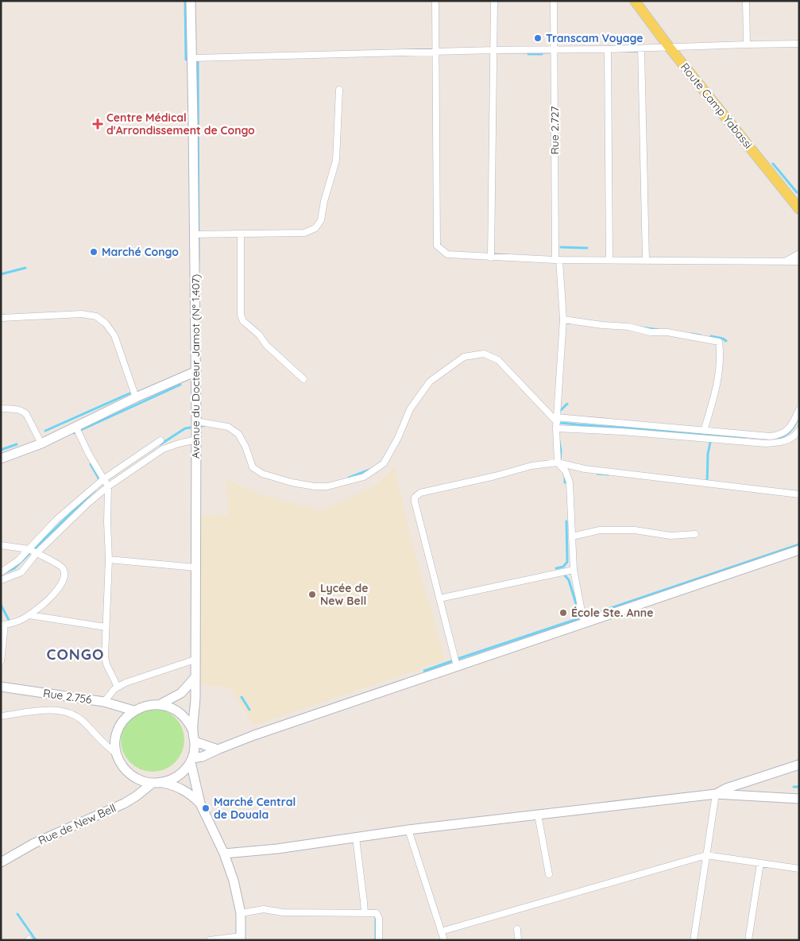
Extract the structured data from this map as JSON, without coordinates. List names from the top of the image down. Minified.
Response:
{"streets":{"main road":["Route Camp Yabassi"],"street":["Rue 2.727","Avenue du Docteur Jamot (N° 1.407)","Rue 2.756","Rue de New Bell"]},"crossings":[["Avenue du Docteur Jamot (N° 1.407)","Rue 2.756"],["Avenue du Docteur Jamot (N° 1.407)","Rue de New Bell"],["Rue 2.756","Rue de New Bell"]],"districts":["CONGO"],"places":{"other":["Transcam Voyage","Marché Congo","Lycée de New Bell","École Ste. Anne","Marché Central de Douala"],"health":["Centre Médical d'Arrondissement de Congo"]}}
